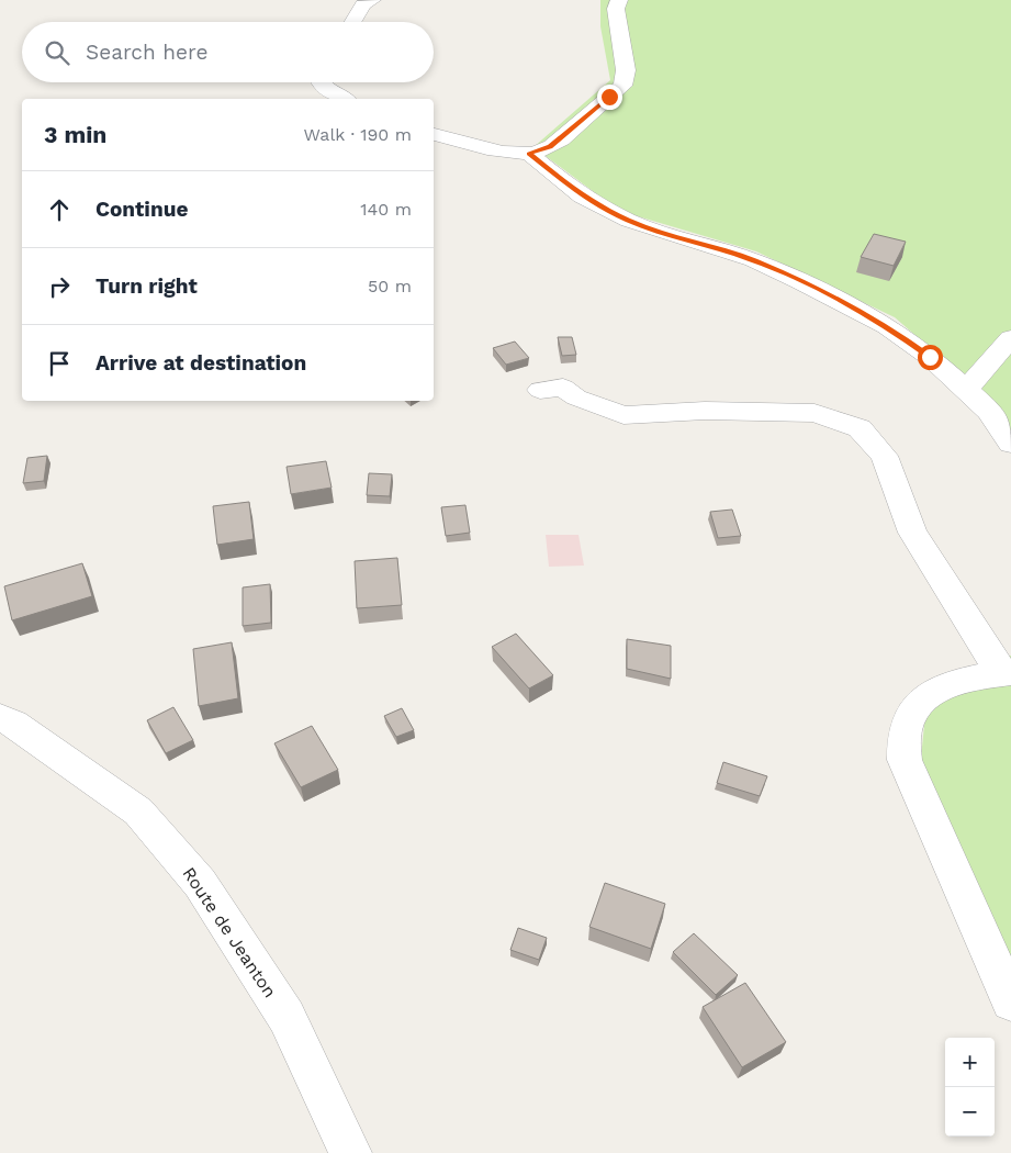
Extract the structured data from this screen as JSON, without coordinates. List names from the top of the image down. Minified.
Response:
{"streets":{"street":["Route de Jeanton"]},"page":{"search":"Search here","heading":["3 min","Walk · 190 m"],"list":[["Continue","140 m"],["Turn right","50 m"],"Arrive at destination"],"map_buttons":["+","−"]}}
